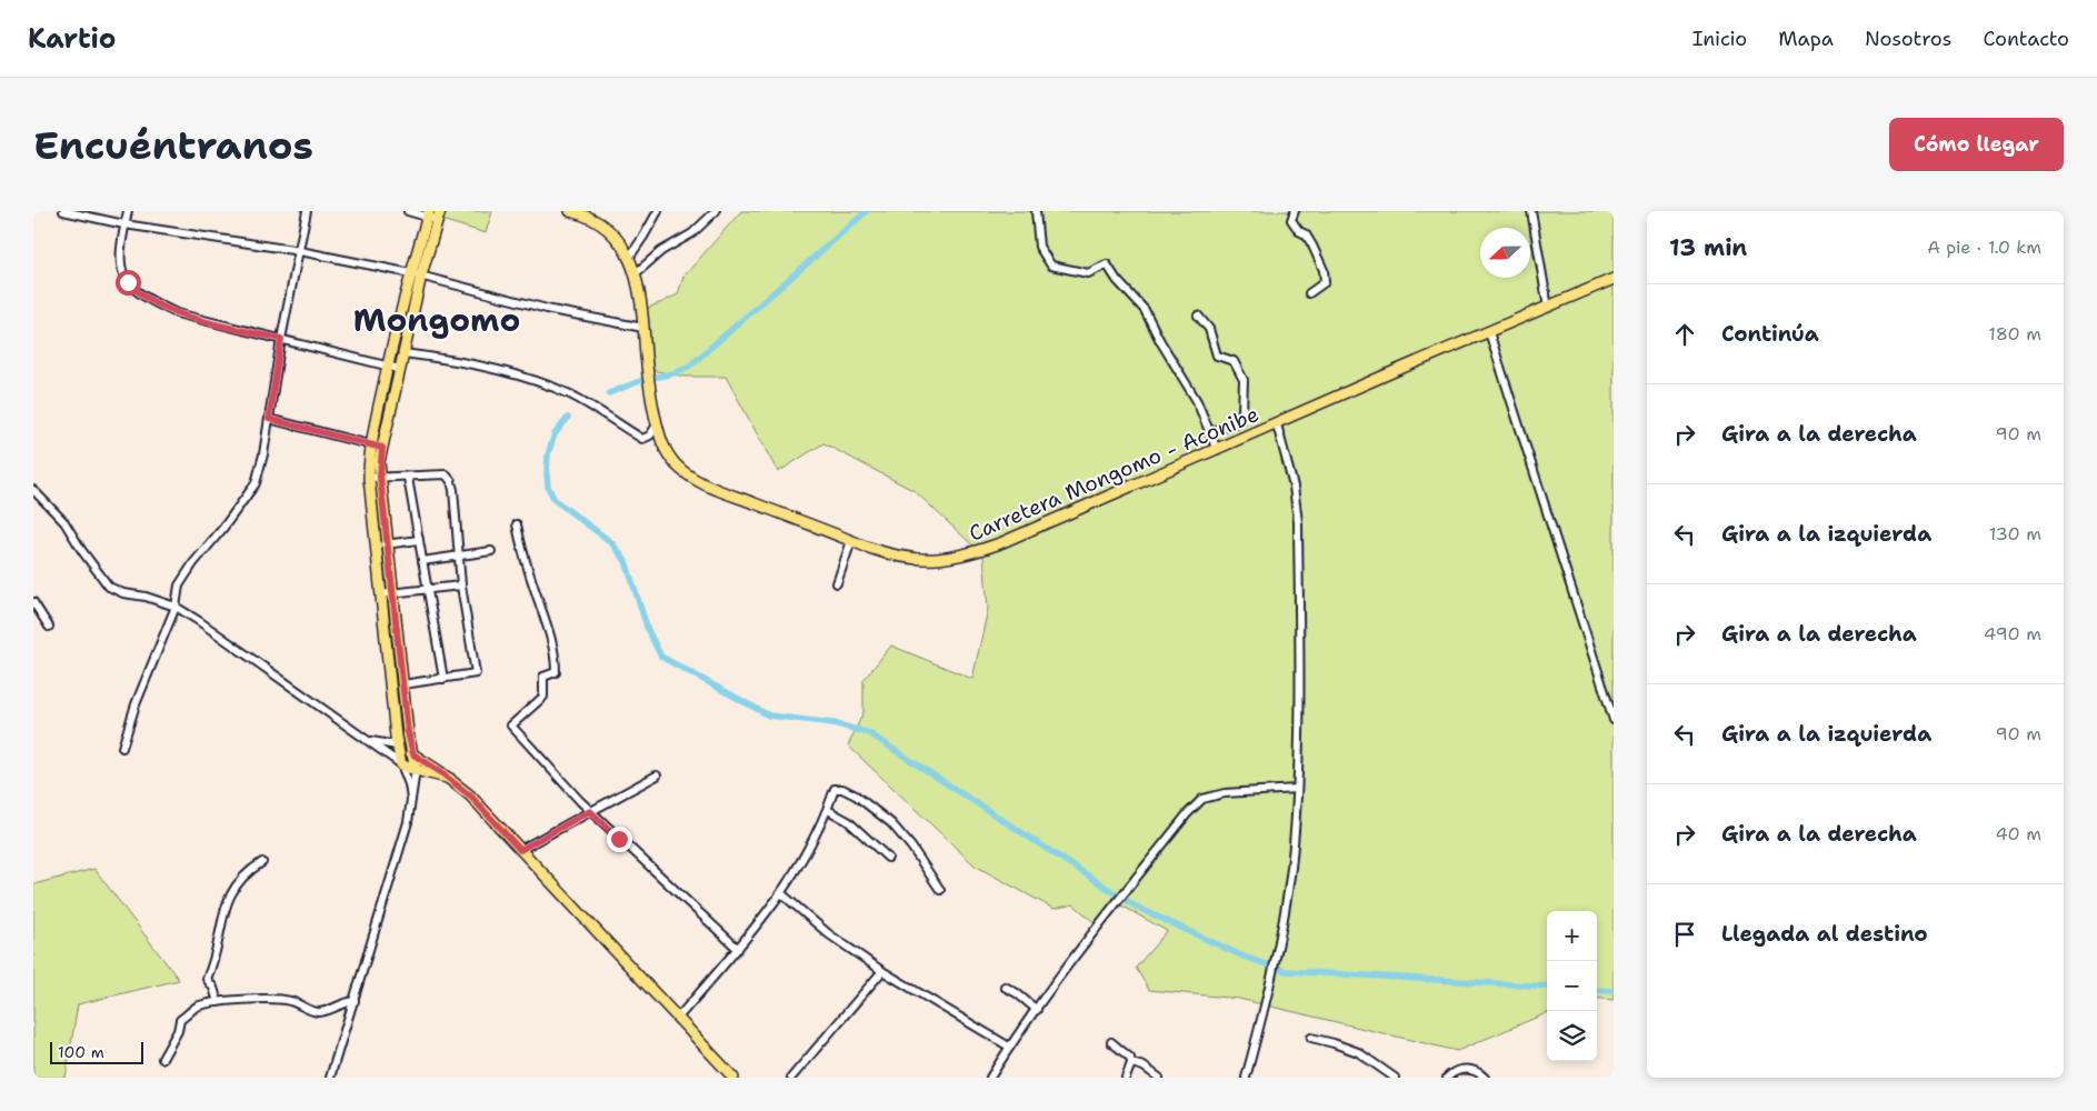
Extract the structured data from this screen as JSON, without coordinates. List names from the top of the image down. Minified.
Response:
{"streets":{"main road":["Carretera Mongomo - Aconibe"]},"districts":["Mongomo"],"scale_bar":"100 m","north":"left","page":{"header":"Kartio","nav":["Inicio","Mapa","Nosotros","Contacto"],"buttons":"Cómo llegar","title":"Encuéntranos","heading":["13 min","A pie · 1.0 km"],"list":[["Continúa","180 m"],["Gira a la derecha","90 m"],["Gira a la izquierda","130 m"],["Gira a la derecha","490 m"],["Gira a la izquierda","90 m"],["Gira a la derecha","40 m"],"Llegada al destino"],"map_buttons":["+","−"],"scale":"100 m"}}
